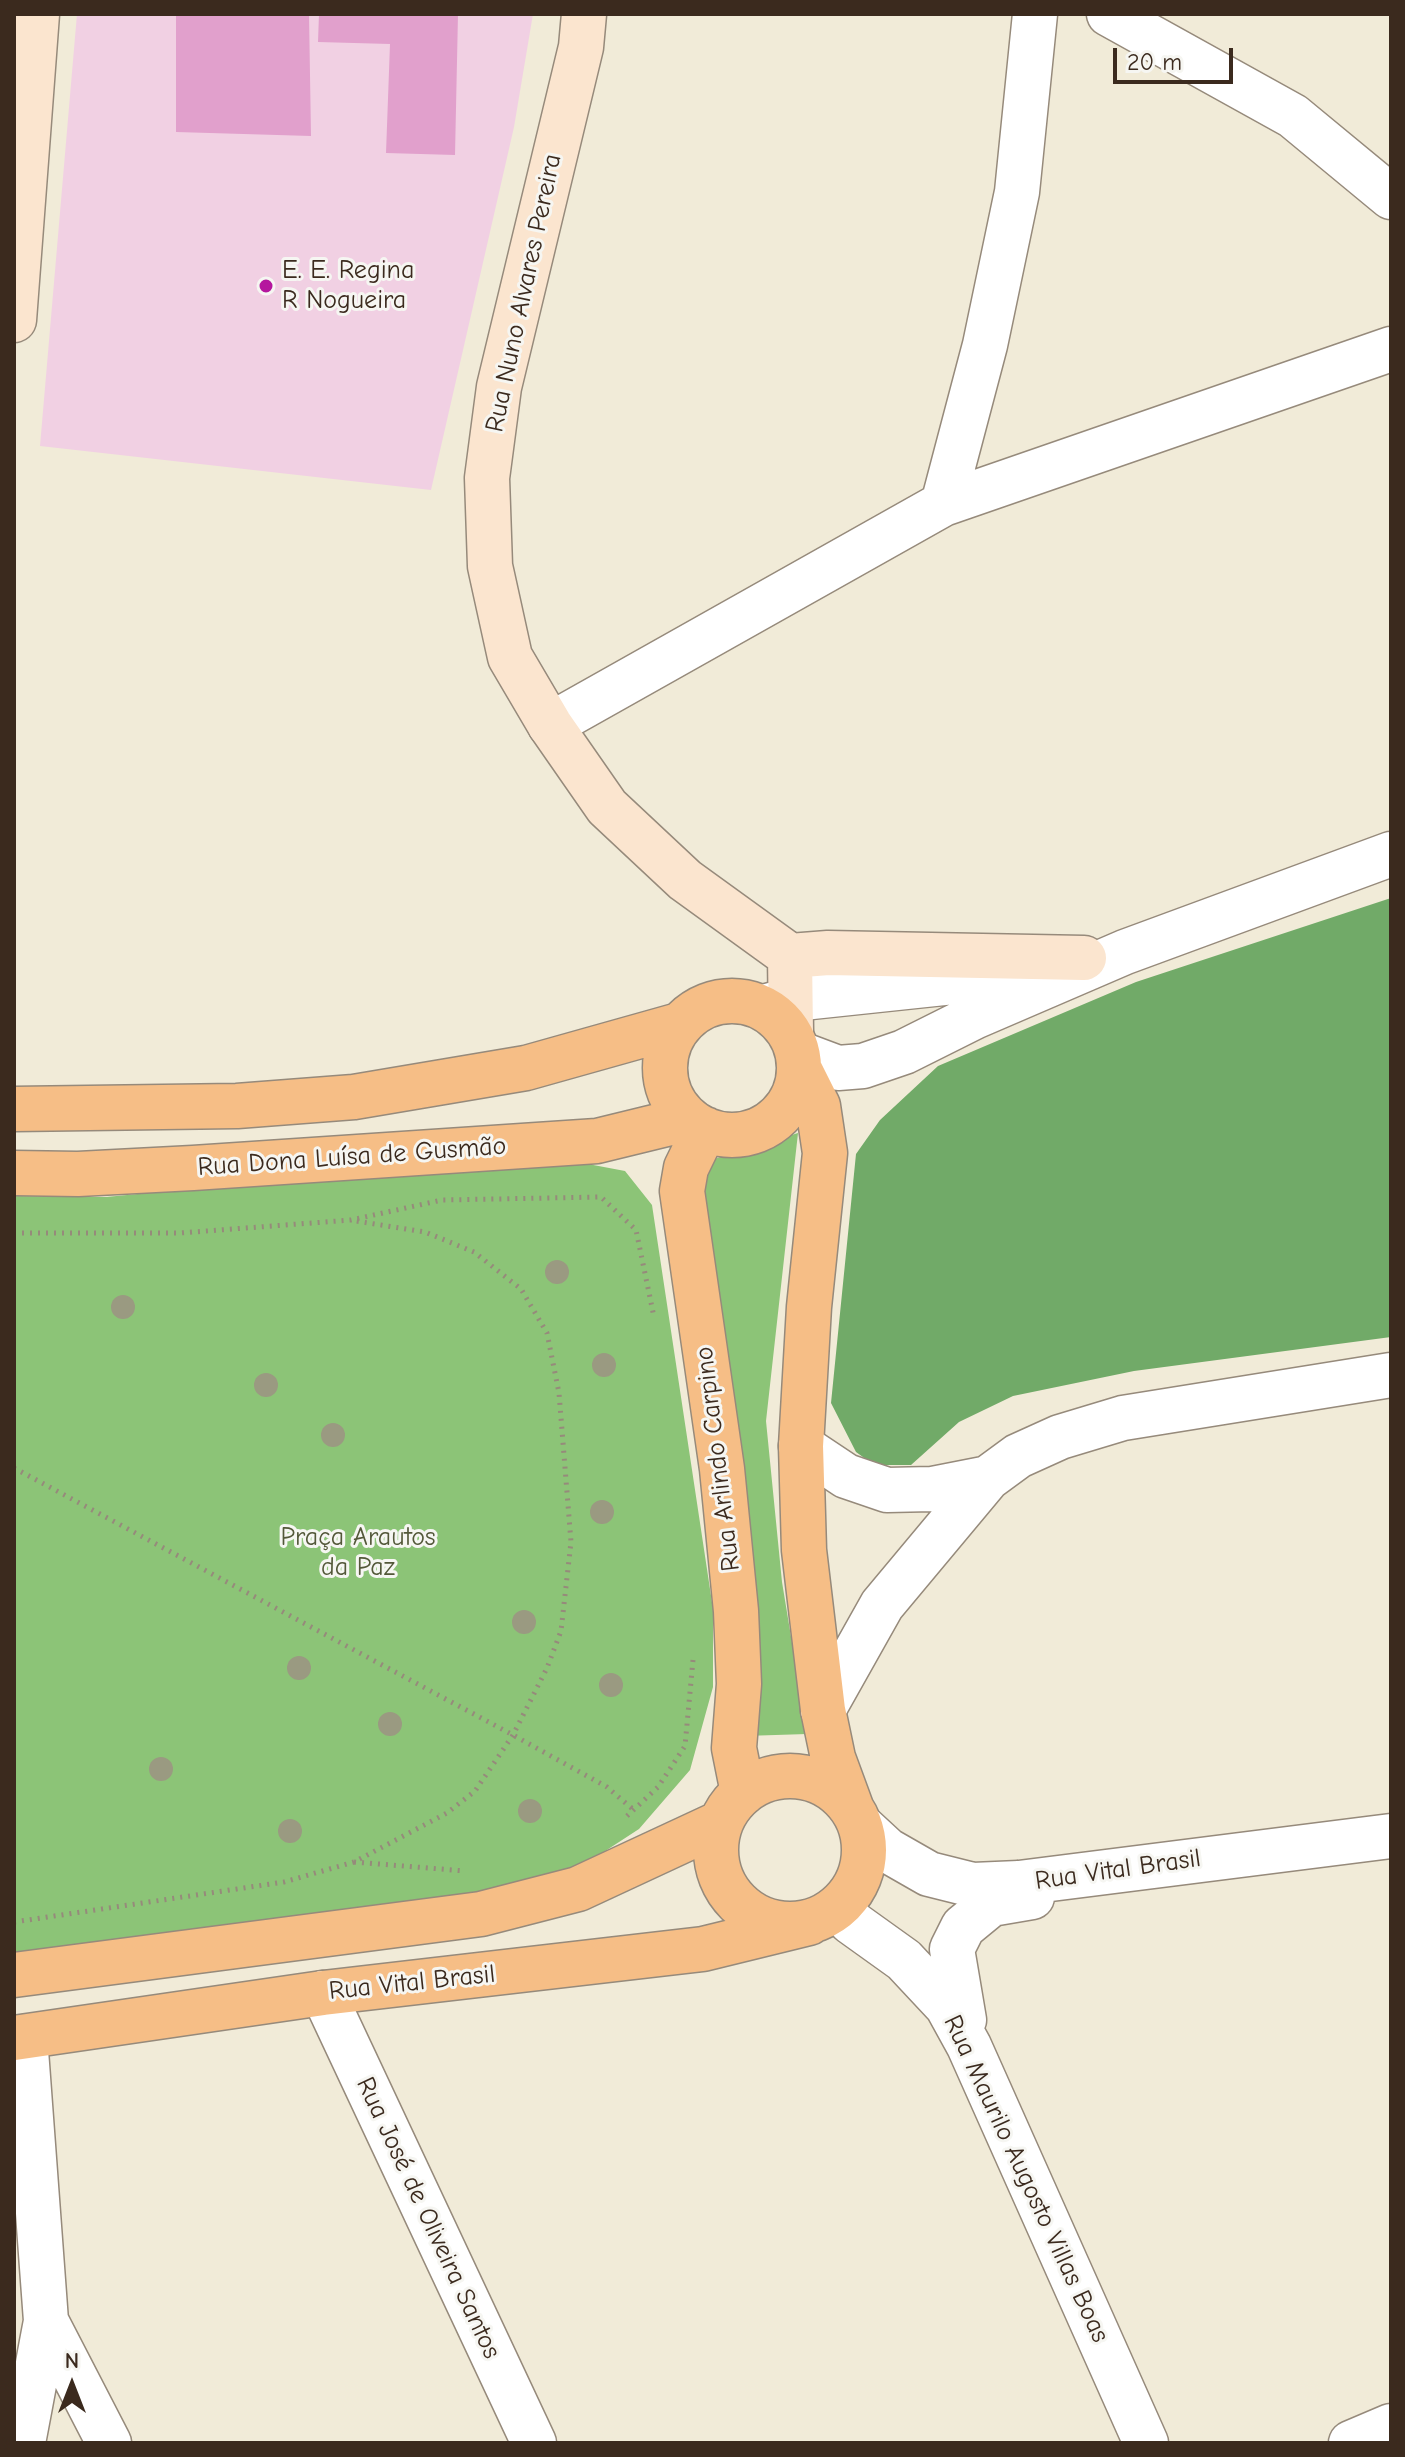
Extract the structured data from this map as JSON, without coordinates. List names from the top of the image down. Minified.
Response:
{"streets":{"main road":["Rua Nuno Alvares Pereira","Rua Dona Luísa de Gusmão","Rua Arlindo Carpino","Rua Vital Brasil"],"street":["Rua Maurilo Augosto Villas Boas","Rua José de Oliveira Santos"]},"crossings":[["Rua Dona Luísa de Gusmão","Rua Arlindo Carpino"],["Rua Arlindo Carpino","Rua Vital Brasil"],["Rua Arlindo Carpino","Rua Maurilo Augosto Villas Boas"],["Rua Vital Brasil","Rua Maurilo Augosto Villas Boas"],["Rua Vital Brasil","Rua José de Oliveira Santos"]],"parks":["Praça Arautos da Paz"],"places":["E. E. Regina R Nogueira"],"scale_bar":"20 m","north":"top"}
